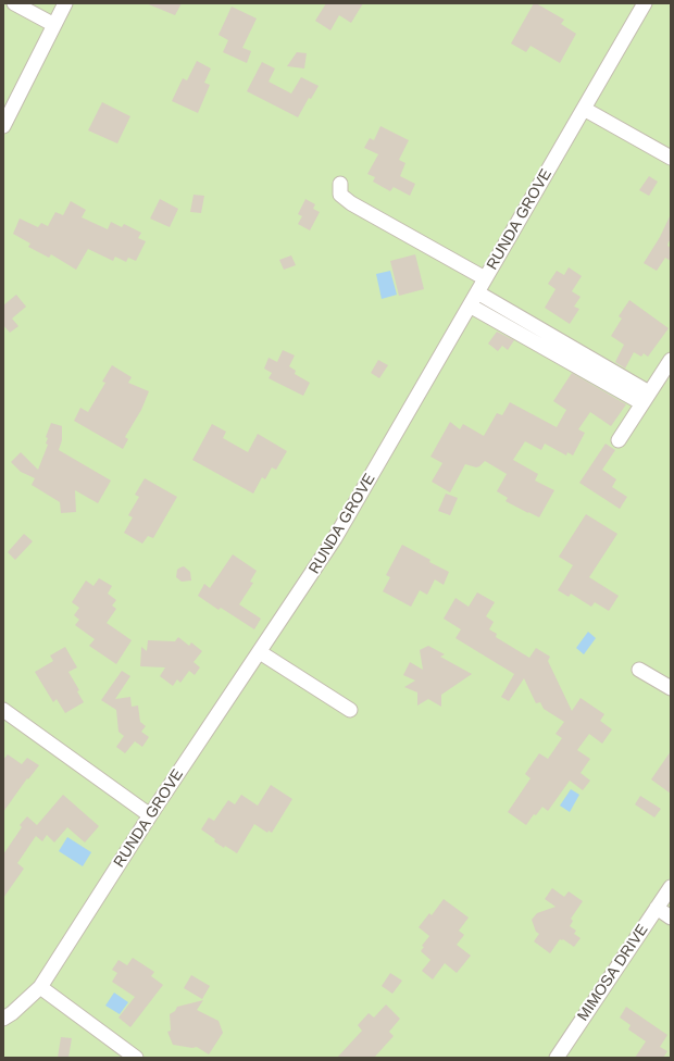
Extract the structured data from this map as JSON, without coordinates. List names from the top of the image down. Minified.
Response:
{"streets":{"street":["RUNDA GROVE","MIMOSA DRIVE"]}}
